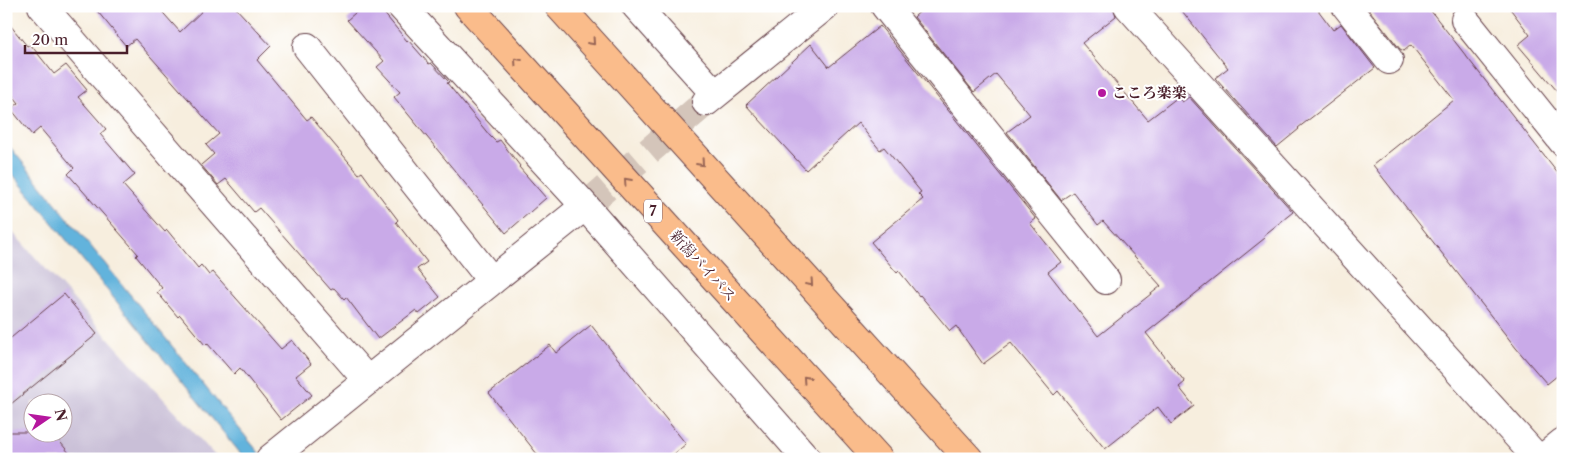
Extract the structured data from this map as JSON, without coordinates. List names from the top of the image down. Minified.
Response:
{"streets":{"highway":["7","新潟バイパス"]},"places":["こころ楽楽"],"scale_bar":"20 m","north":"right"}
